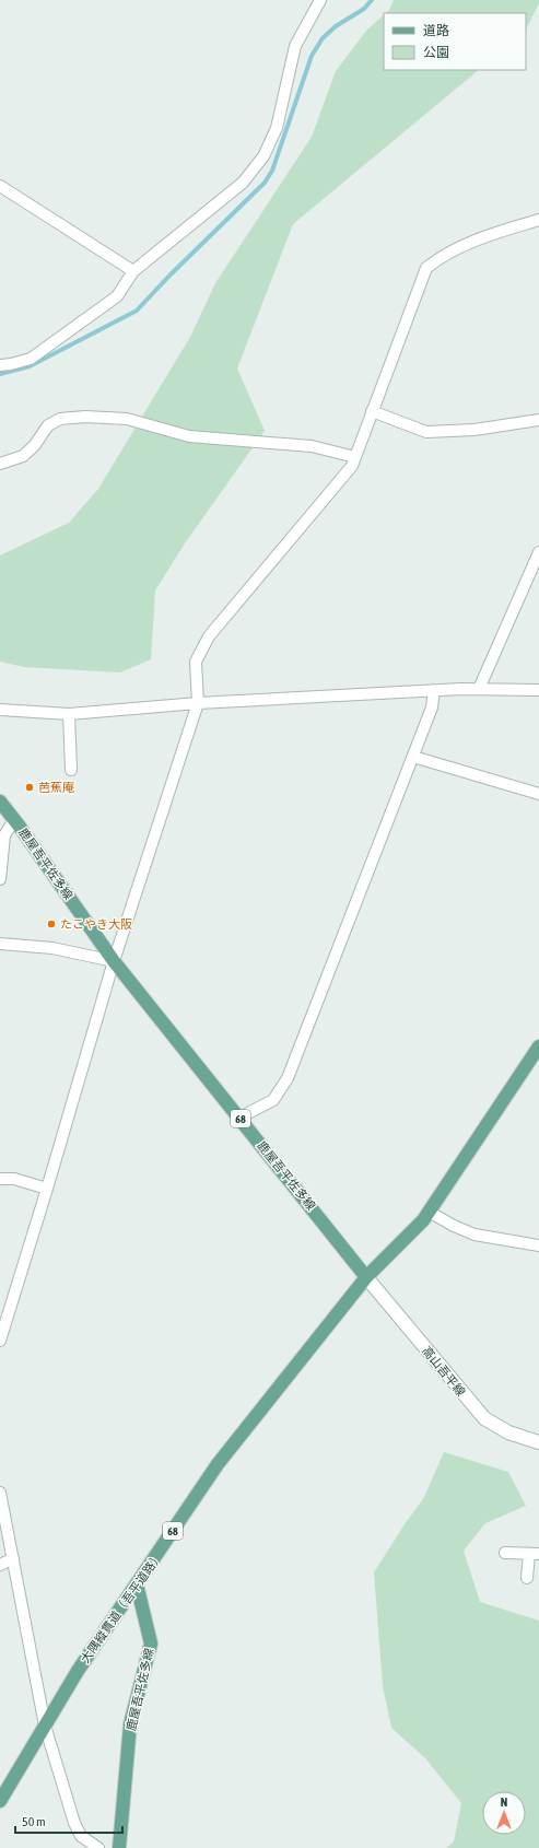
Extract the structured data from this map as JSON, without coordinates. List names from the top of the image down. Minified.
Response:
{"streets":{"main road":["鹿屋吾平佐多線","68","高山吾平線","大隅縦貫道（吾平道路）"]},"crossings":[["鹿屋吾平佐多線","68"],["鹿屋吾平佐多線","高山吾平線"],["鹿屋吾平佐多線","大隅縦貫道（吾平道路）"],["68","高山吾平線"],["68","大隅縦貫道（吾平道路）"],["高山吾平線","大隅縦貫道（吾平道路）"]],"places":["芭蕉庵","たこやき大阪"],"legend":["道路","公園"],"scale_bar":"50 m","north":"top"}
